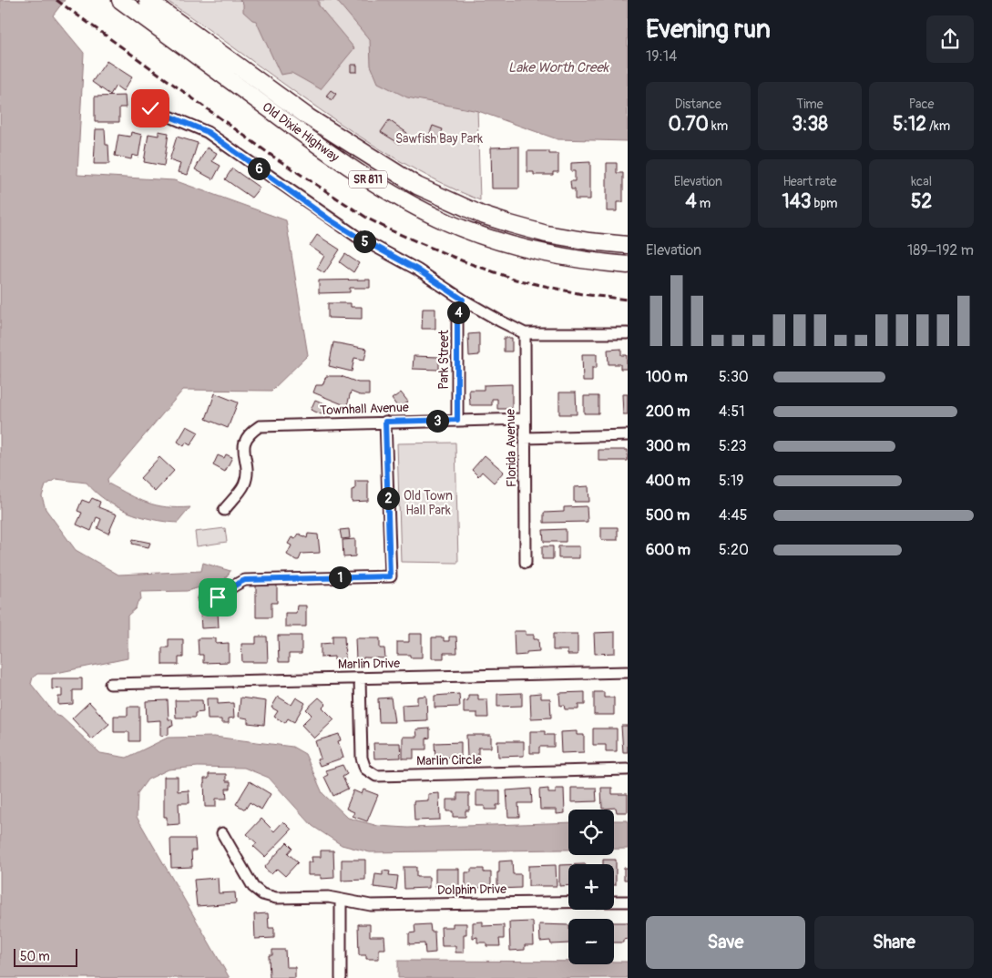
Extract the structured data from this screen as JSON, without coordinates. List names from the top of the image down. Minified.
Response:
{"streets":{"main road":["Old Dixie Highway","SR 811"],"street":["Park Street","Townhall Avenue","Florida Avenue","Marlin Drive","Marlin Circle","Dolphin Drive"]},"crossings":[["Park Street","Townhall Avenue"],["Townhall Avenue","Florida Avenue"],["Marlin Drive","Marlin Circle"]],"water":["Lake Worth Creek"],"parks":["Sawfish Bay Park","Old Town Hall Park"],"scale_bar":"50 m","page":{"heading":["Evening run","19:14"],"stats":[["Distance","0.70 km"],["Time","3:38"],["Pace","5:12 /km"],["Elevation","4 m"],["Heart rate","143 bpm"],["kcal","52"]],"pins":["6","5","4","3","2","1"],"chart":["Elevation","189–192 m"],"list":[{"name":"100 m","note":"5:30"},{"name":"200 m","note":"4:51"},{"name":"300 m","note":"5:23"},{"name":"400 m","note":"5:19"},{"name":"500 m","note":"4:45"},{"name":"600 m","note":"5:20"}],"map_buttons":["+","−"],"buttons":["Save","Share"],"scale":"50 m"}}
